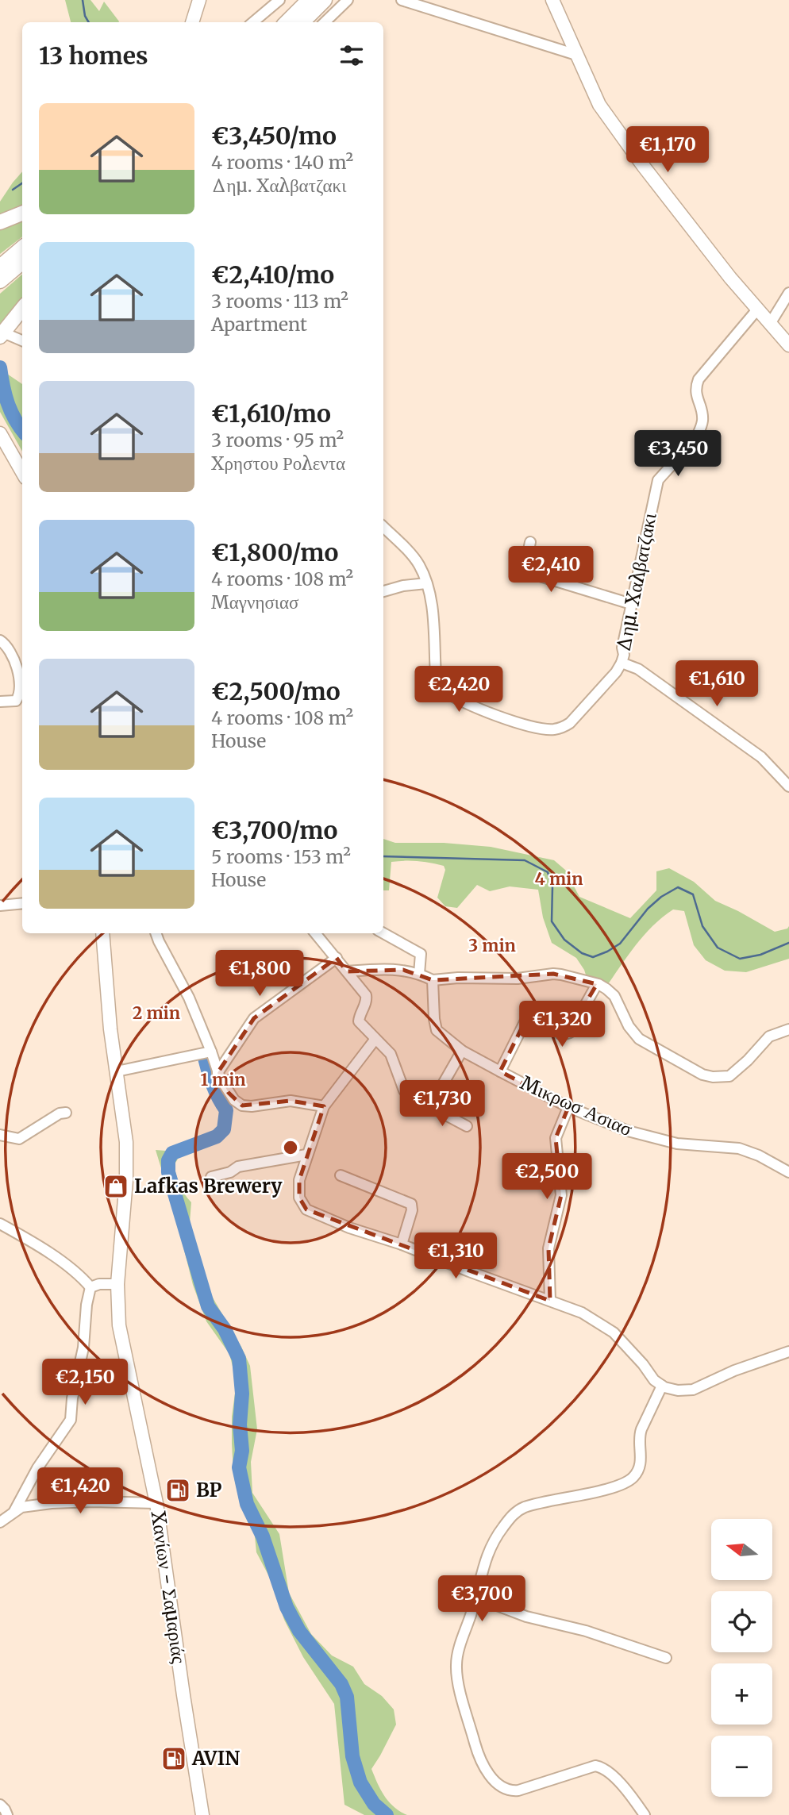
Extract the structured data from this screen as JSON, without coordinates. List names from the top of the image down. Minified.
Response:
{"streets":{"main road":["Χανίων - Σαμαριάς"],"street":["Δημ. Χαλβατζακι","Μικρωσ Ασιασ"]},"places":{"shop":["Lafkas Brewery"],"fuel station":["BP","AVIN"]},"north":"left","page":{"heading":"13 homes","list":[{"name":"€3,450/mo","note":"4 rooms · 140 m² · Δημ. Χαλβατζακι"},{"name":"€2,410/mo","note":"3 rooms · 113 m² · Apartment"},{"name":"€1,610/mo","note":"3 rooms · 95 m² · Χρηστου Ρολεντα"},{"name":"€1,800/mo","note":"4 rooms · 108 m² · Μαγνησιασ"},{"name":"€2,500/mo","note":"4 rooms · 108 m² · House"},{"name":"€3,700/mo","note":"5 rooms · 153 m² · House"}],"price":["€1,170","€3,450","€2,410","€1,610","€2,420","€1,800","€1,320","€1,730","€2,500","€1,310","€2,150","€1,420","€3,700"],"map_buttons":["+","−"]},"rings":["4 min","3 min","2 min","1 min"]}
